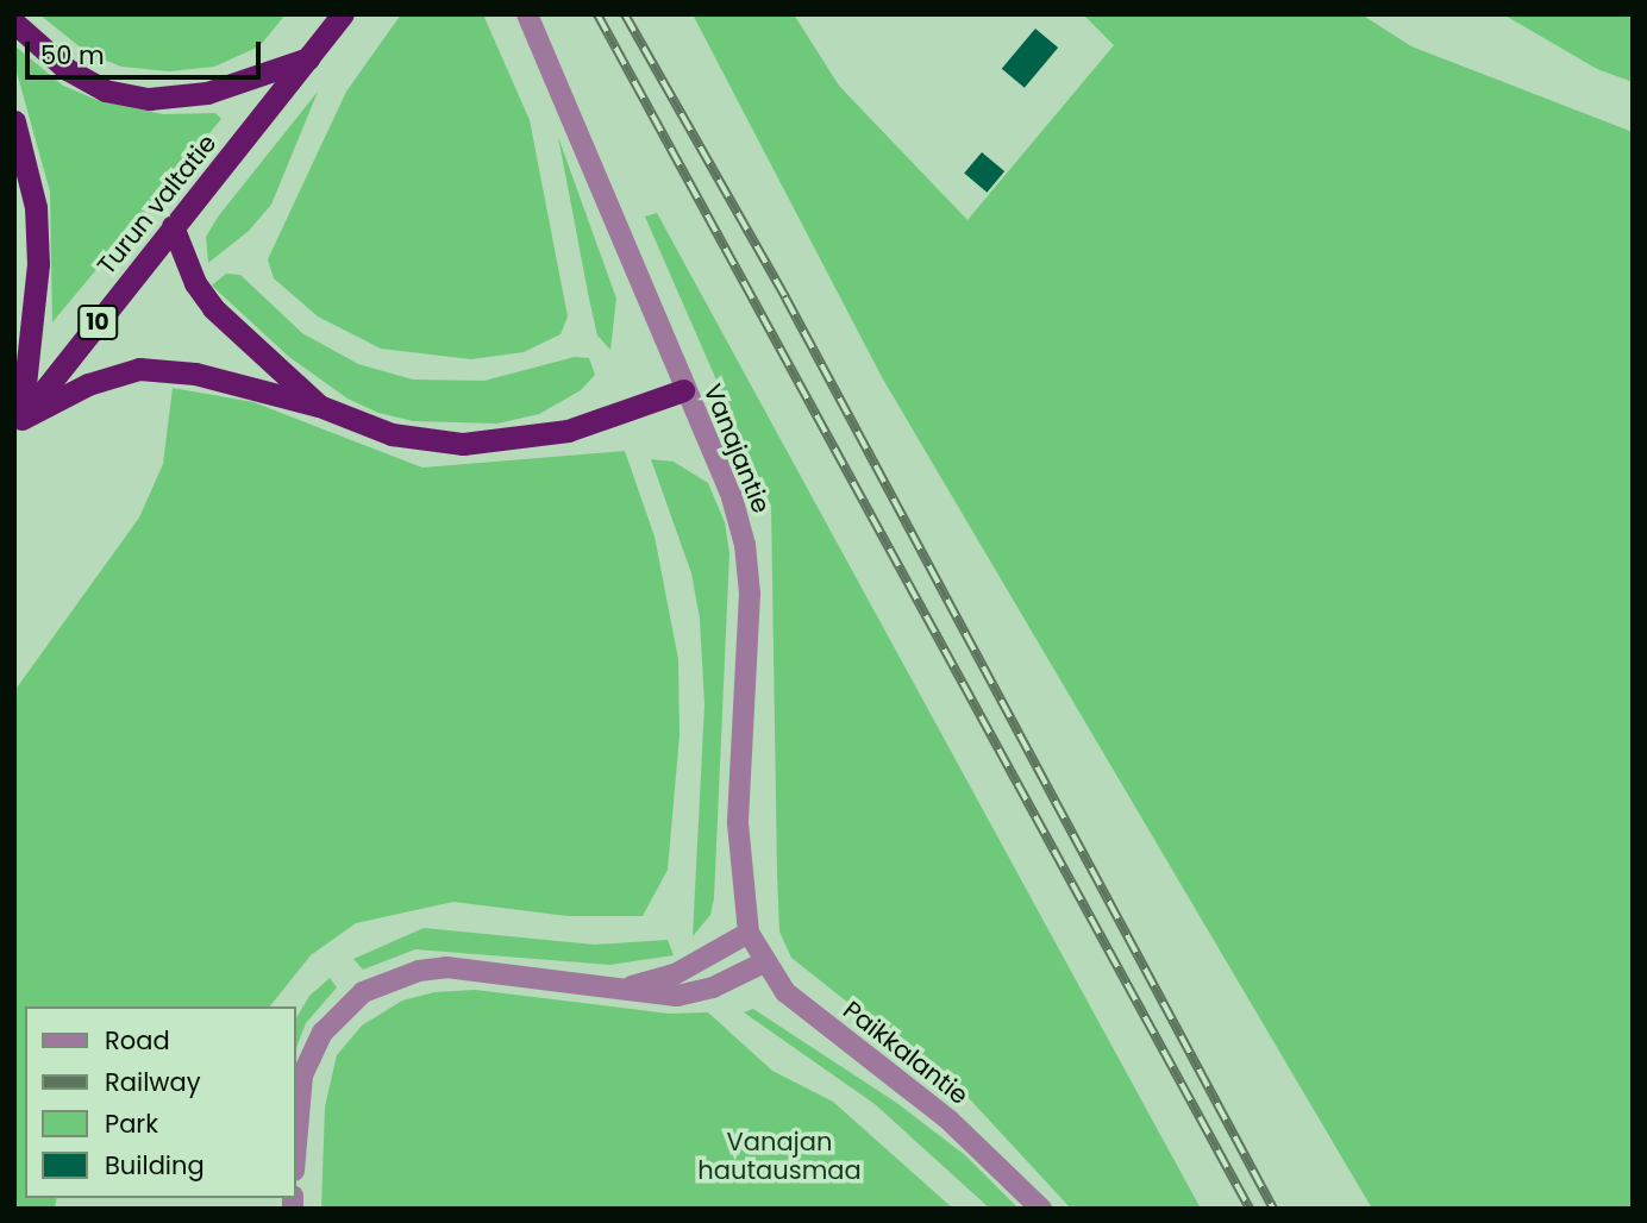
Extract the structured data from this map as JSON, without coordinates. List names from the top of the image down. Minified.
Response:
{"streets":{"highway":["Turun valtatie","10"],"street":["Vanajantie","Paikkalantie"]},"crossings":[["Vanajantie","Paikkalantie"]],"parks":["Vanajan hautausmaa"],"legend":["Road","Railway","Park","Building"],"scale_bar":"50 m"}
